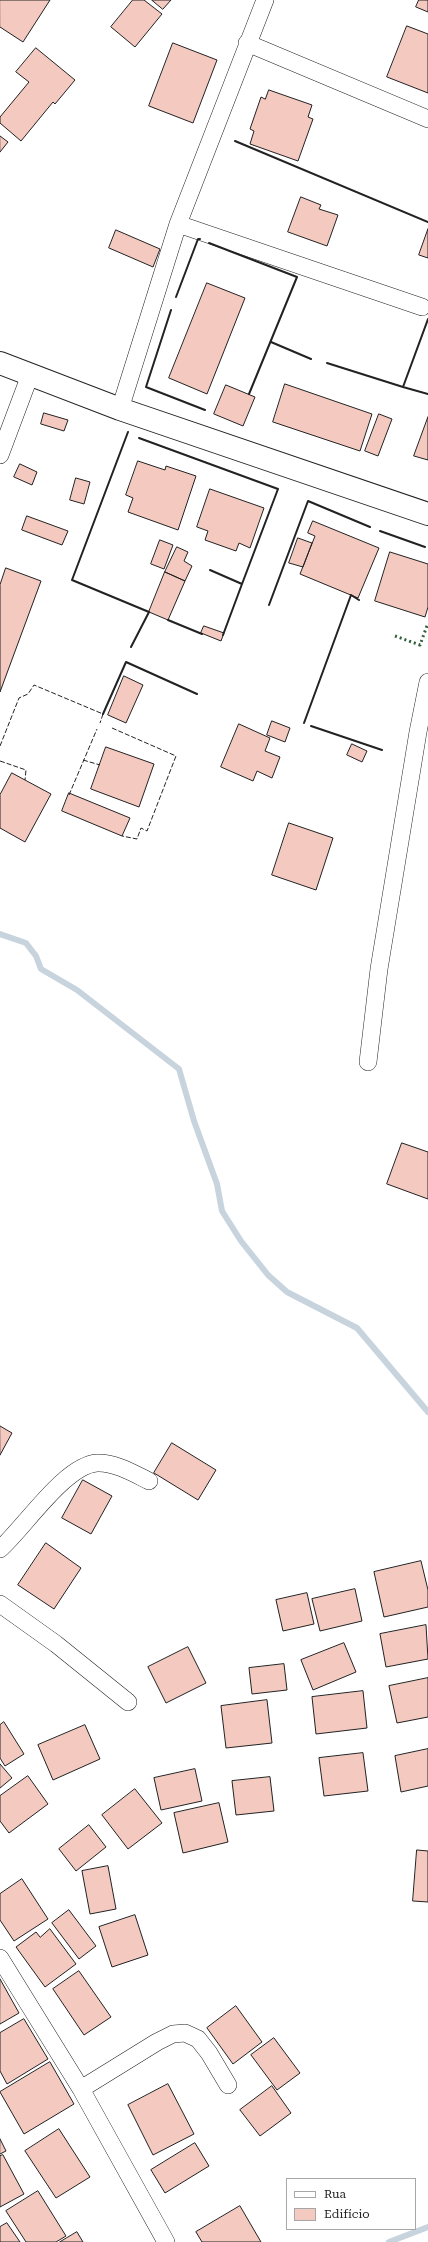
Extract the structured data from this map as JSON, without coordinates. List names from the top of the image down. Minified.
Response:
{"legend":["Rua","Edifício"]}
